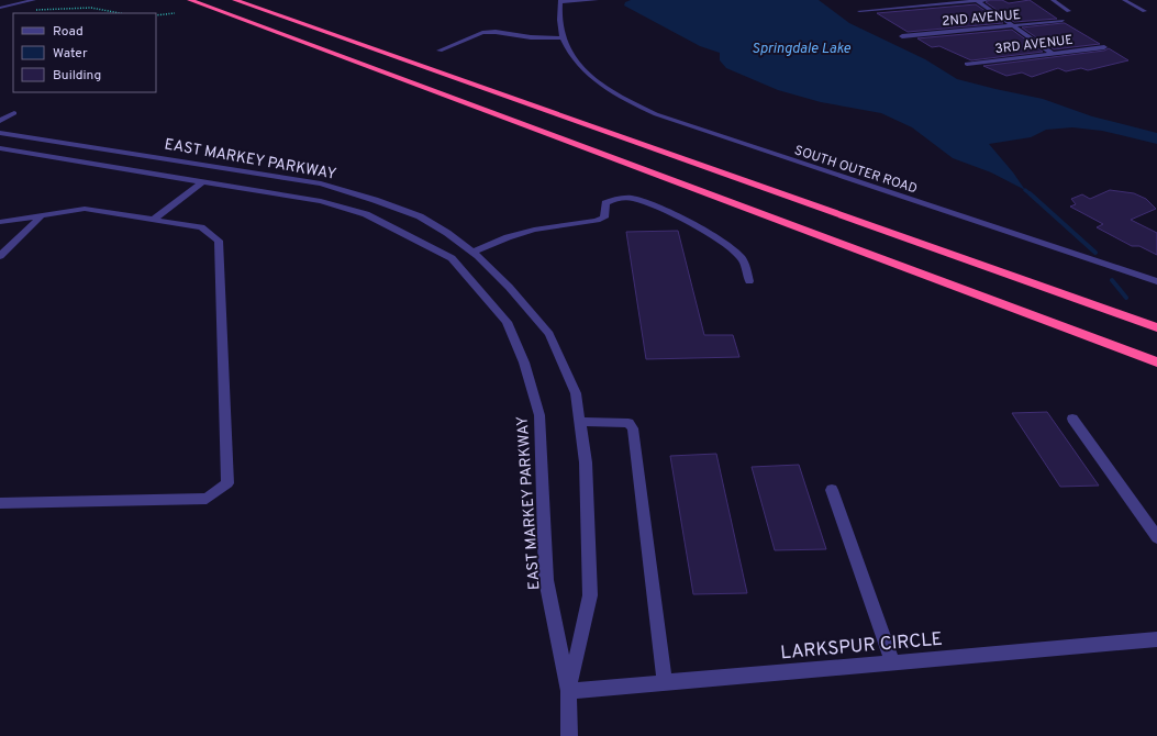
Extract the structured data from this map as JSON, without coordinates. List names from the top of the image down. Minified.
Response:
{"streets":{"street":["2ND AVENUE","3RD AVENUE","EAST MARKEY PARKWAY","SOUTH OUTER ROAD","LARKSPUR CIRCLE"]},"crossings":[["EAST MARKEY PARKWAY","LARKSPUR CIRCLE"]],"water":["Springdale Lake"],"legend":["Road","Water","Building"]}
